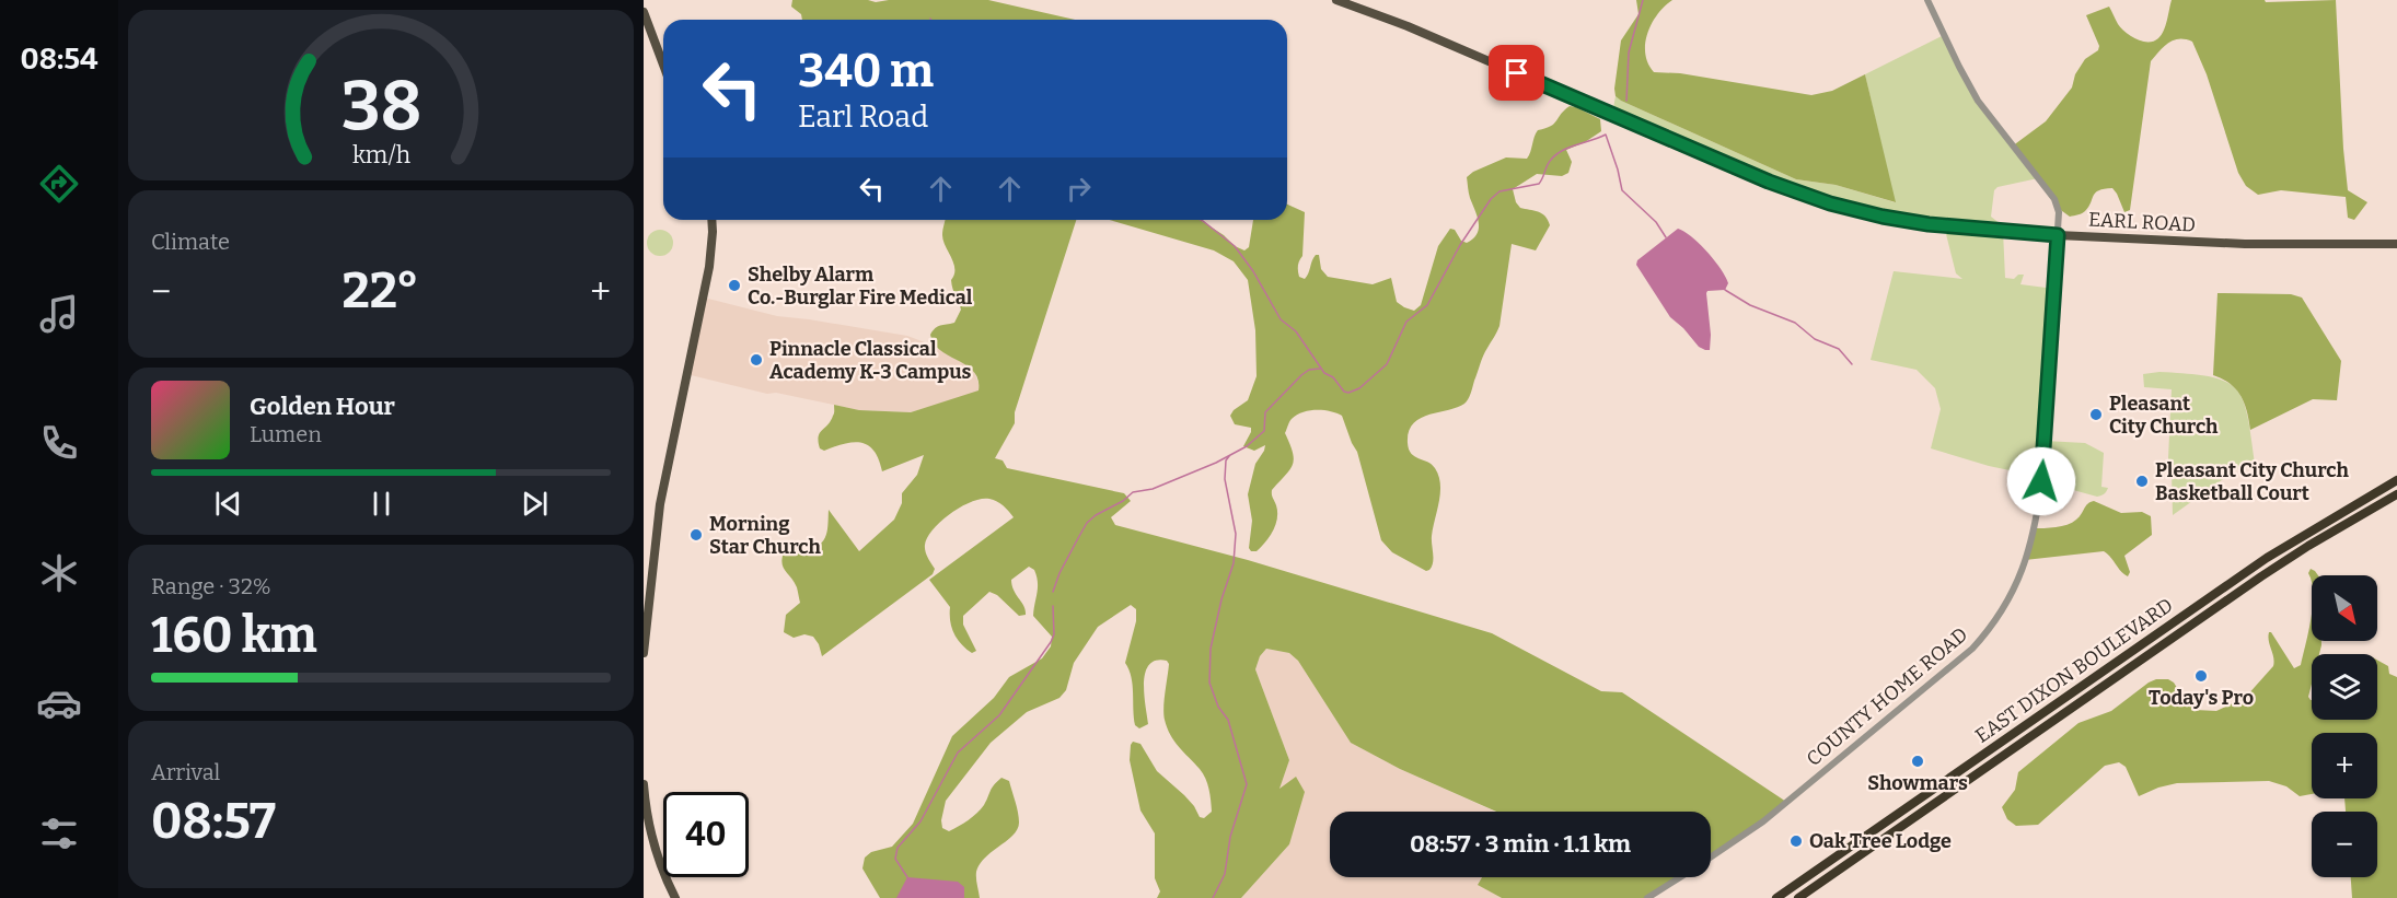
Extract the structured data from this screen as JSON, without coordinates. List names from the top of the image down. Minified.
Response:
{"streets":{"highway":["EAST DIXON BOULEVARD"],"main road":["EARL ROAD"],"street":["COUNTY HOME ROAD"]},"crossings":[["EARL ROAD","COUNTY HOME ROAD"]],"places":["Shelby Alarm Co.-Burglar Fire Medical","Pinnacle Classical Academy K-3 Campus","Pleasant City Church","Pleasant City Church Basketball Court","Morning Star Church","Today's Pro","Showmars","Oak Tree Lodge"],"north":"bottom right","page":{"tabs":"08:54","turn":["340 m","Earl Road"],"tile":["Climate",["Range · 32%","160 km"],["Arrival","08:57"]],"heat":["−","22°","+"],"song":["Golden Hour","Lumen"],"map_buttons":["+","−"],"limit":"40","trip":"08:57 · 3 min · 1.1 km","gauge":["38","km/h"]}}
